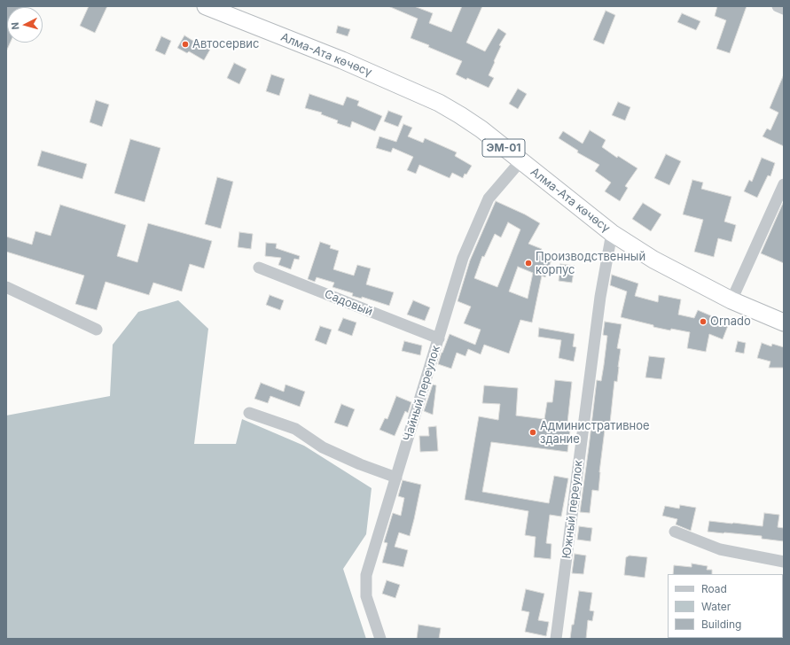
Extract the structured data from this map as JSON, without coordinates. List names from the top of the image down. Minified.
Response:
{"streets":{"highway":["Алма-Ата көчөсү","ЭМ-01"],"street":["Садовый","Чайный переулок","Южный переулок"]},"crossings":[["Алма-Ата көчөсү","Чайный переулок"],["Алма-Ата көчөсү","Южный переулок"],["Садовый","Чайный переулок"]],"places":["Автосервис","Производственный корпус","Ornado","Административное здание"],"legend":["Road","Water","Building"],"north":"left"}
